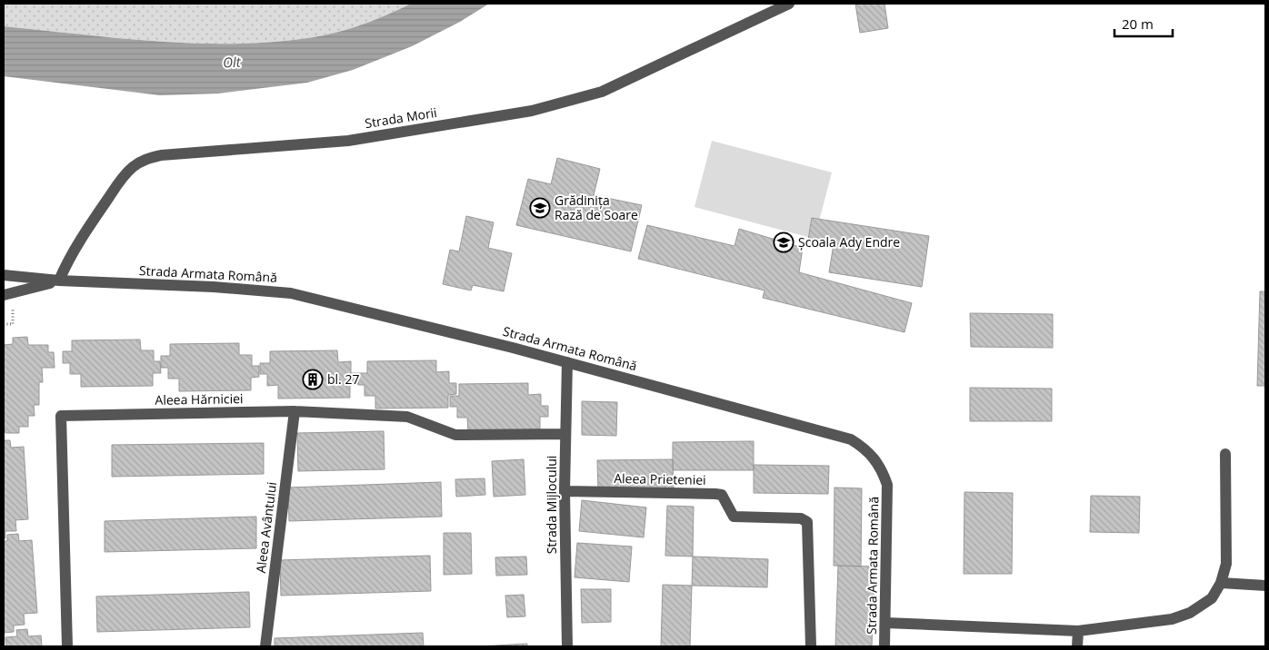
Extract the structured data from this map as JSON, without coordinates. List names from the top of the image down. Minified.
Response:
{"streets":{"street":["Strada Morii","Strada Armata Română","Aleea Hărniciei","Aleea Prieteniei","Strada Mijlocului","Aleea Avântului"]},"crossings":[["Strada Morii","Strada Armata Română"],["Strada Armata Română","Strada Mijlocului"],["Aleea Hărniciei","Strada Mijlocului"],["Aleea Hărniciei","Aleea Avântului"],["Aleea Prieteniei","Strada Mijlocului"]],"water":["Olt"],"places":{"school or university":["Grădinița Rază de Soare","Școala Ady Endre"],"building":["bl. 27"]},"scale_bar":"20 m"}
